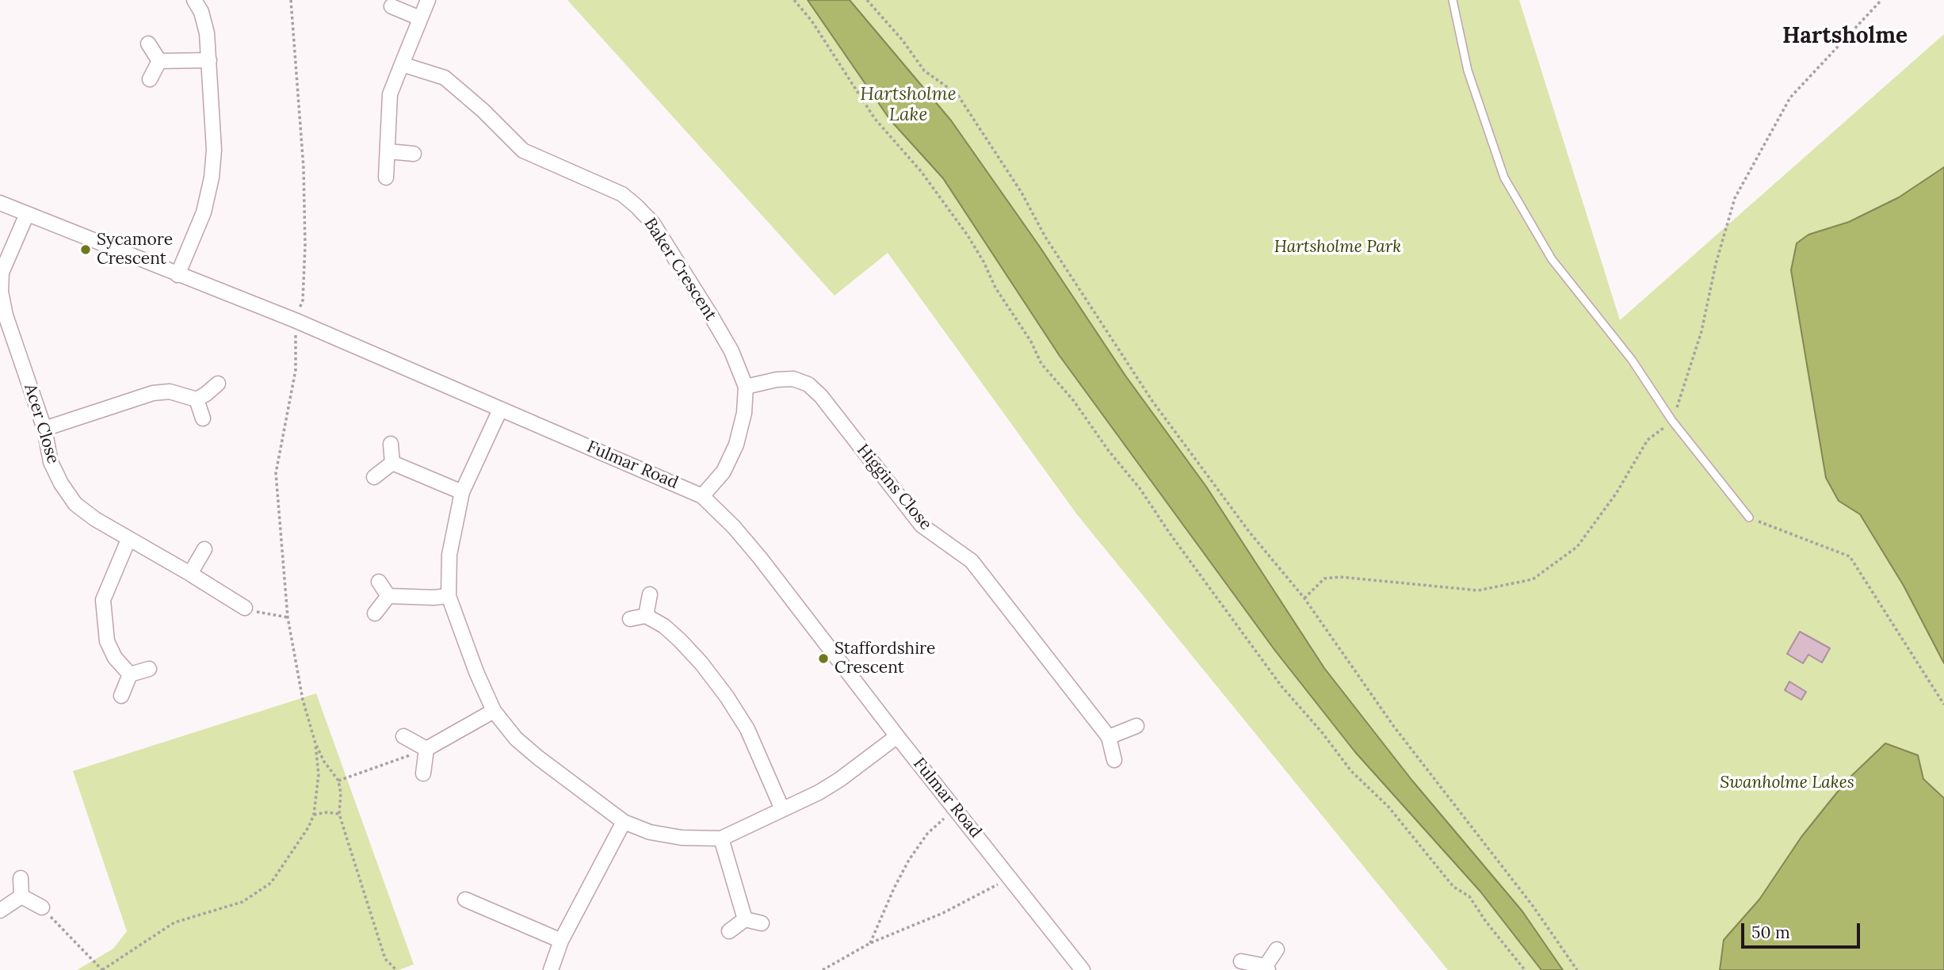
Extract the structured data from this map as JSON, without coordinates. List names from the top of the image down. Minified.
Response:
{"streets":{"street":["Baker Crescent","Acer Close","Fulmar Road","Higgins Close"]},"crossings":[["Baker Crescent","Fulmar Road"],["Baker Crescent","Higgins Close"],["Acer Close","Fulmar Road"]],"districts":["Hartsholme"],"water":["Hartsholme Lake"],"parks":["Hartsholme Park","Swanholme Lakes"],"places":["Sycamore Crescent","Staffordshire Crescent"],"scale_bar":"50 m"}
